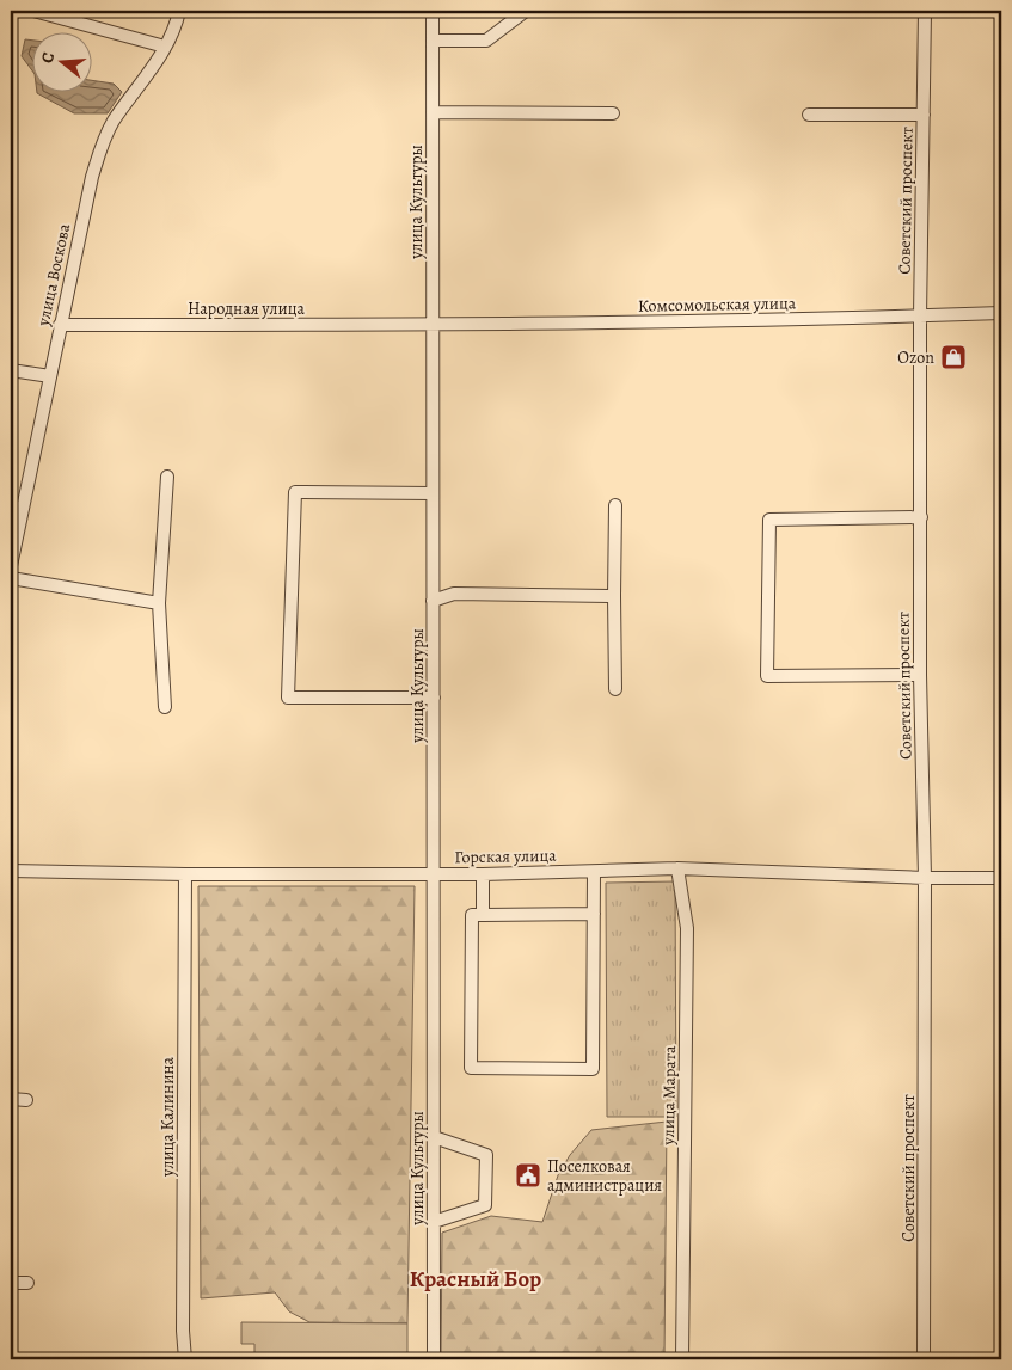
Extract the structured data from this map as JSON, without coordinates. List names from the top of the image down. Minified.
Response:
{"streets":{"street":["Советский проспект","улица Культуры","улица Воскова","Комсомольская улица","Народная улица","Горская улица","улица Марата","улица Калинина"]},"crossings":[["Советский проспект","Комсомольская улица"],["Советский проспект","Горская улица"],["улица Культуры","Комсомольская улица"],["улица Культуры","Народная улица"],["улица Культуры","Горская улица"],["улица Воскова","Народная улица"],["Комсомольская улица","Народная улица"],["Горская улица","улица Марата"],["Горская улица","улица Калинина"]],"districts":["Красный Бор"],"places":{"shop":["Ozon"],"public building":["Поселковая администрация"]},"north":"left"}
